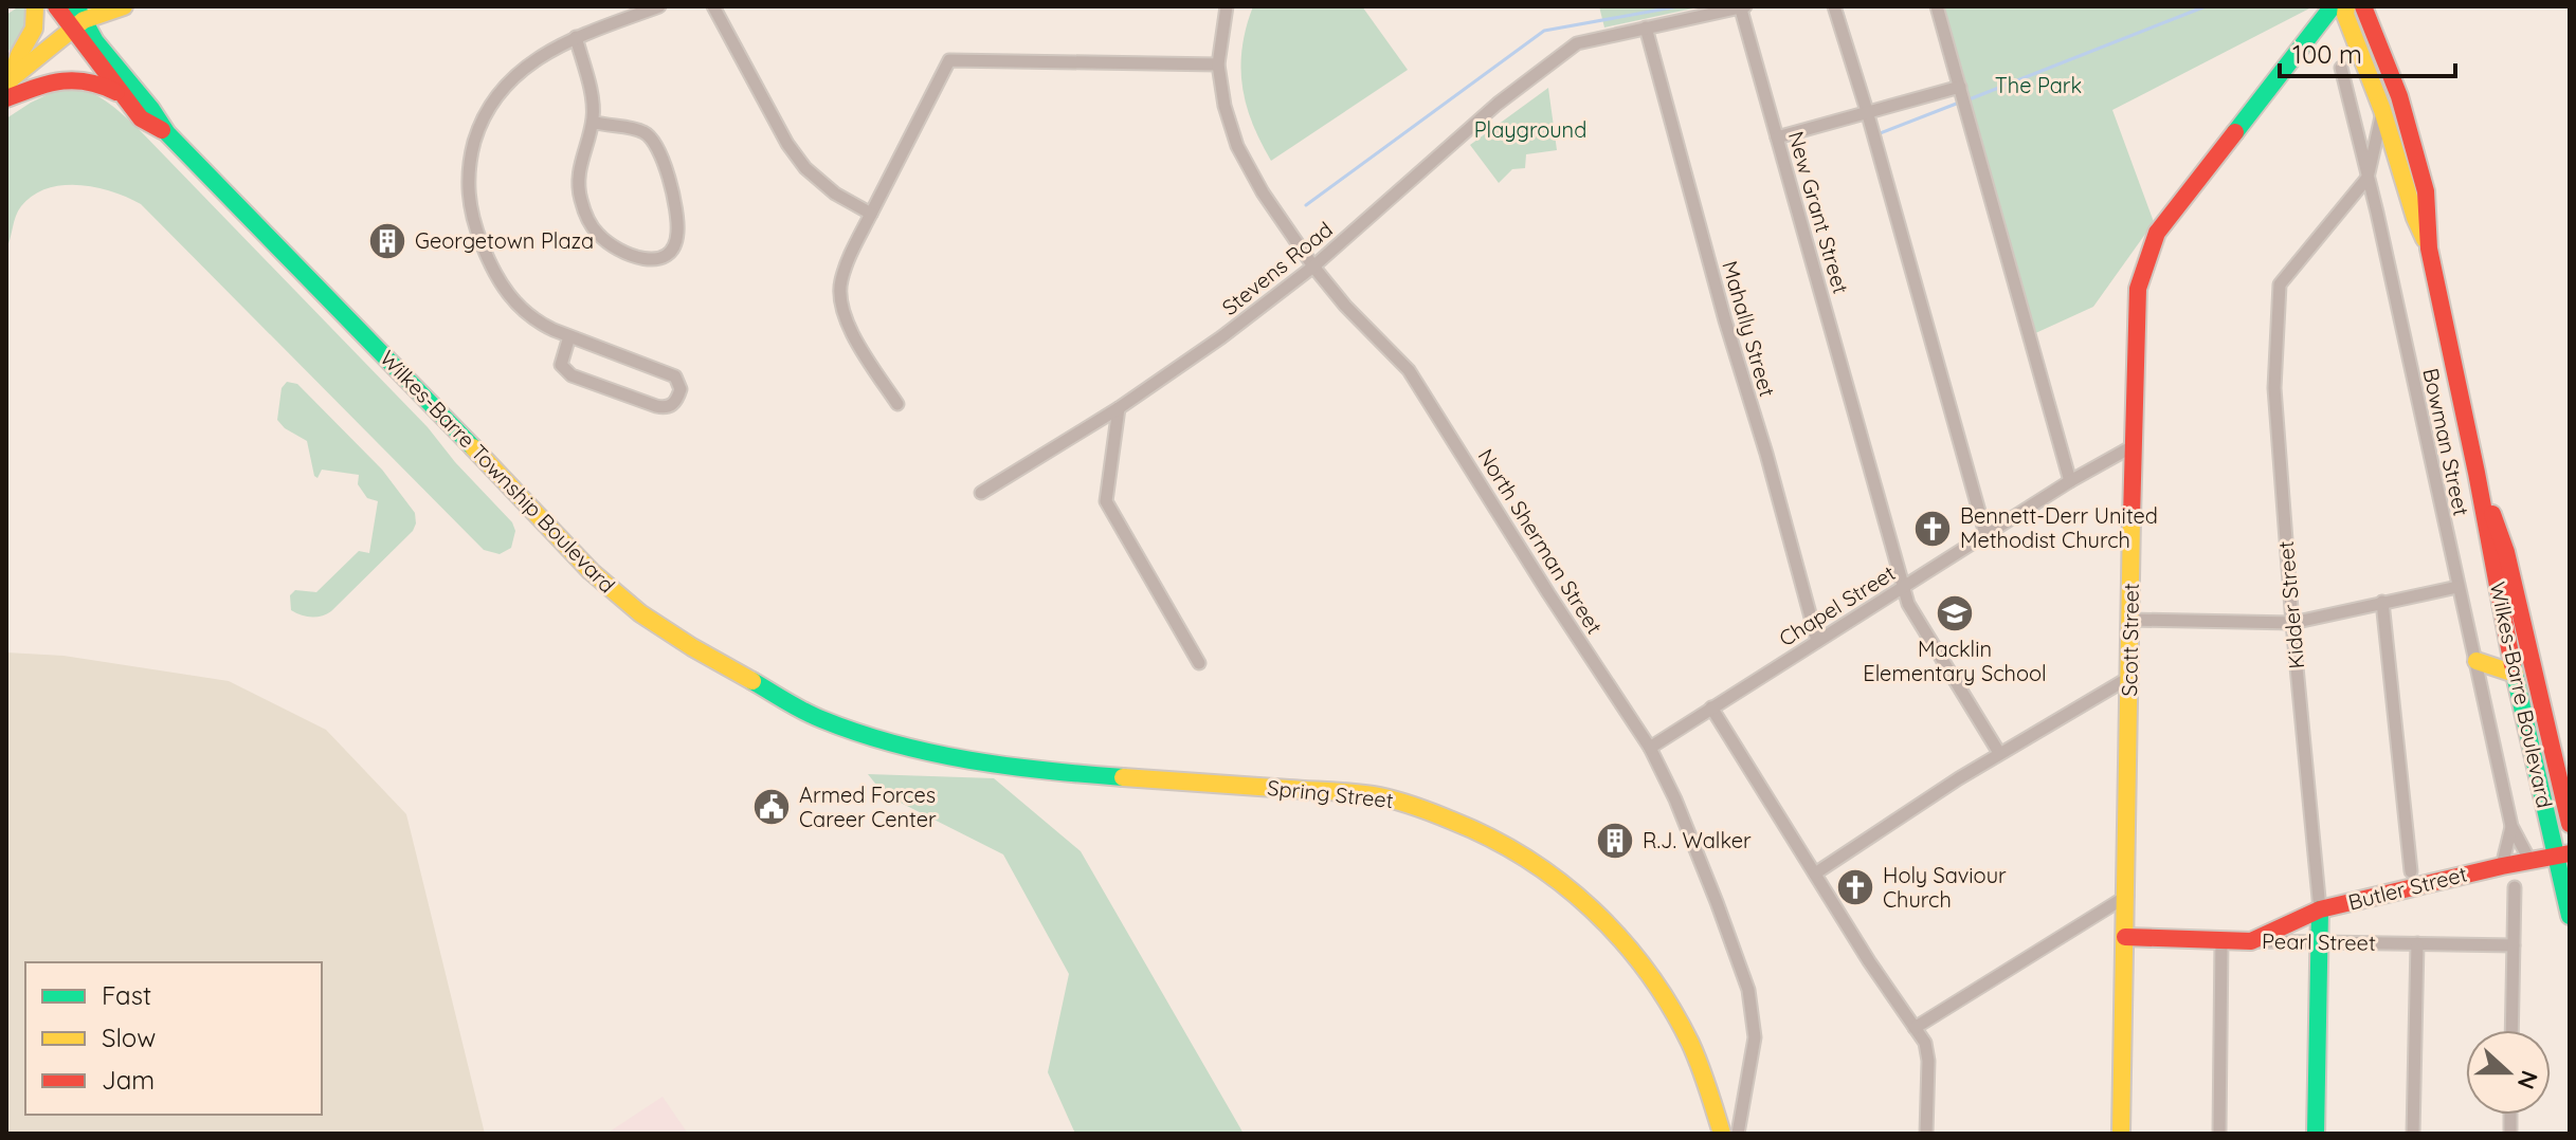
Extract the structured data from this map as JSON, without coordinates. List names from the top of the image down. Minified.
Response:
{"streets":{"main road":["Wilkes-Barre Township Boulevard","Kidder Street","Scott Street","Wilkes-Barre Boulevard","Spring Street","Butler Street","Pearl Street"],"street":["New Grant Street","Stevens Road","Mahally Street","Bowman Street","North Sherman Street","Chapel Street"]},"crossings":[["New Grant Street","Stevens Road"],["New Grant Street","Mahally Street"],["New Grant Street","Chapel Street"],["Stevens Road","North Sherman Street"],["Mahally Street","Chapel Street"],["Bowman Street","Kidder Street"],["Bowman Street","Butler Street"],["Wilkes-Barre Township Boulevard","Spring Street"],["North Sherman Street","Chapel Street"],["Kidder Street","Wilkes-Barre Boulevard"],["Kidder Street","Butler Street"],["Kidder Street","Pearl Street"],["Chapel Street","Scott Street"],["Scott Street","Pearl Street"],["Wilkes-Barre Boulevard","Butler Street"],["Butler Street","Pearl Street"]],"parks":["The Park","Playground"],"places":{"building":["Georgetown Plaza","R.J. Walker"],"church":["Bennett-Derr United Methodist Church","Holy Saviour Church"],"school or university":["Macklin Elementary School"],"public building":["Armed Forces Career Center"]},"legend":["Fast","Slow","Jam"],"scale_bar":"100 m","north":"right"}
